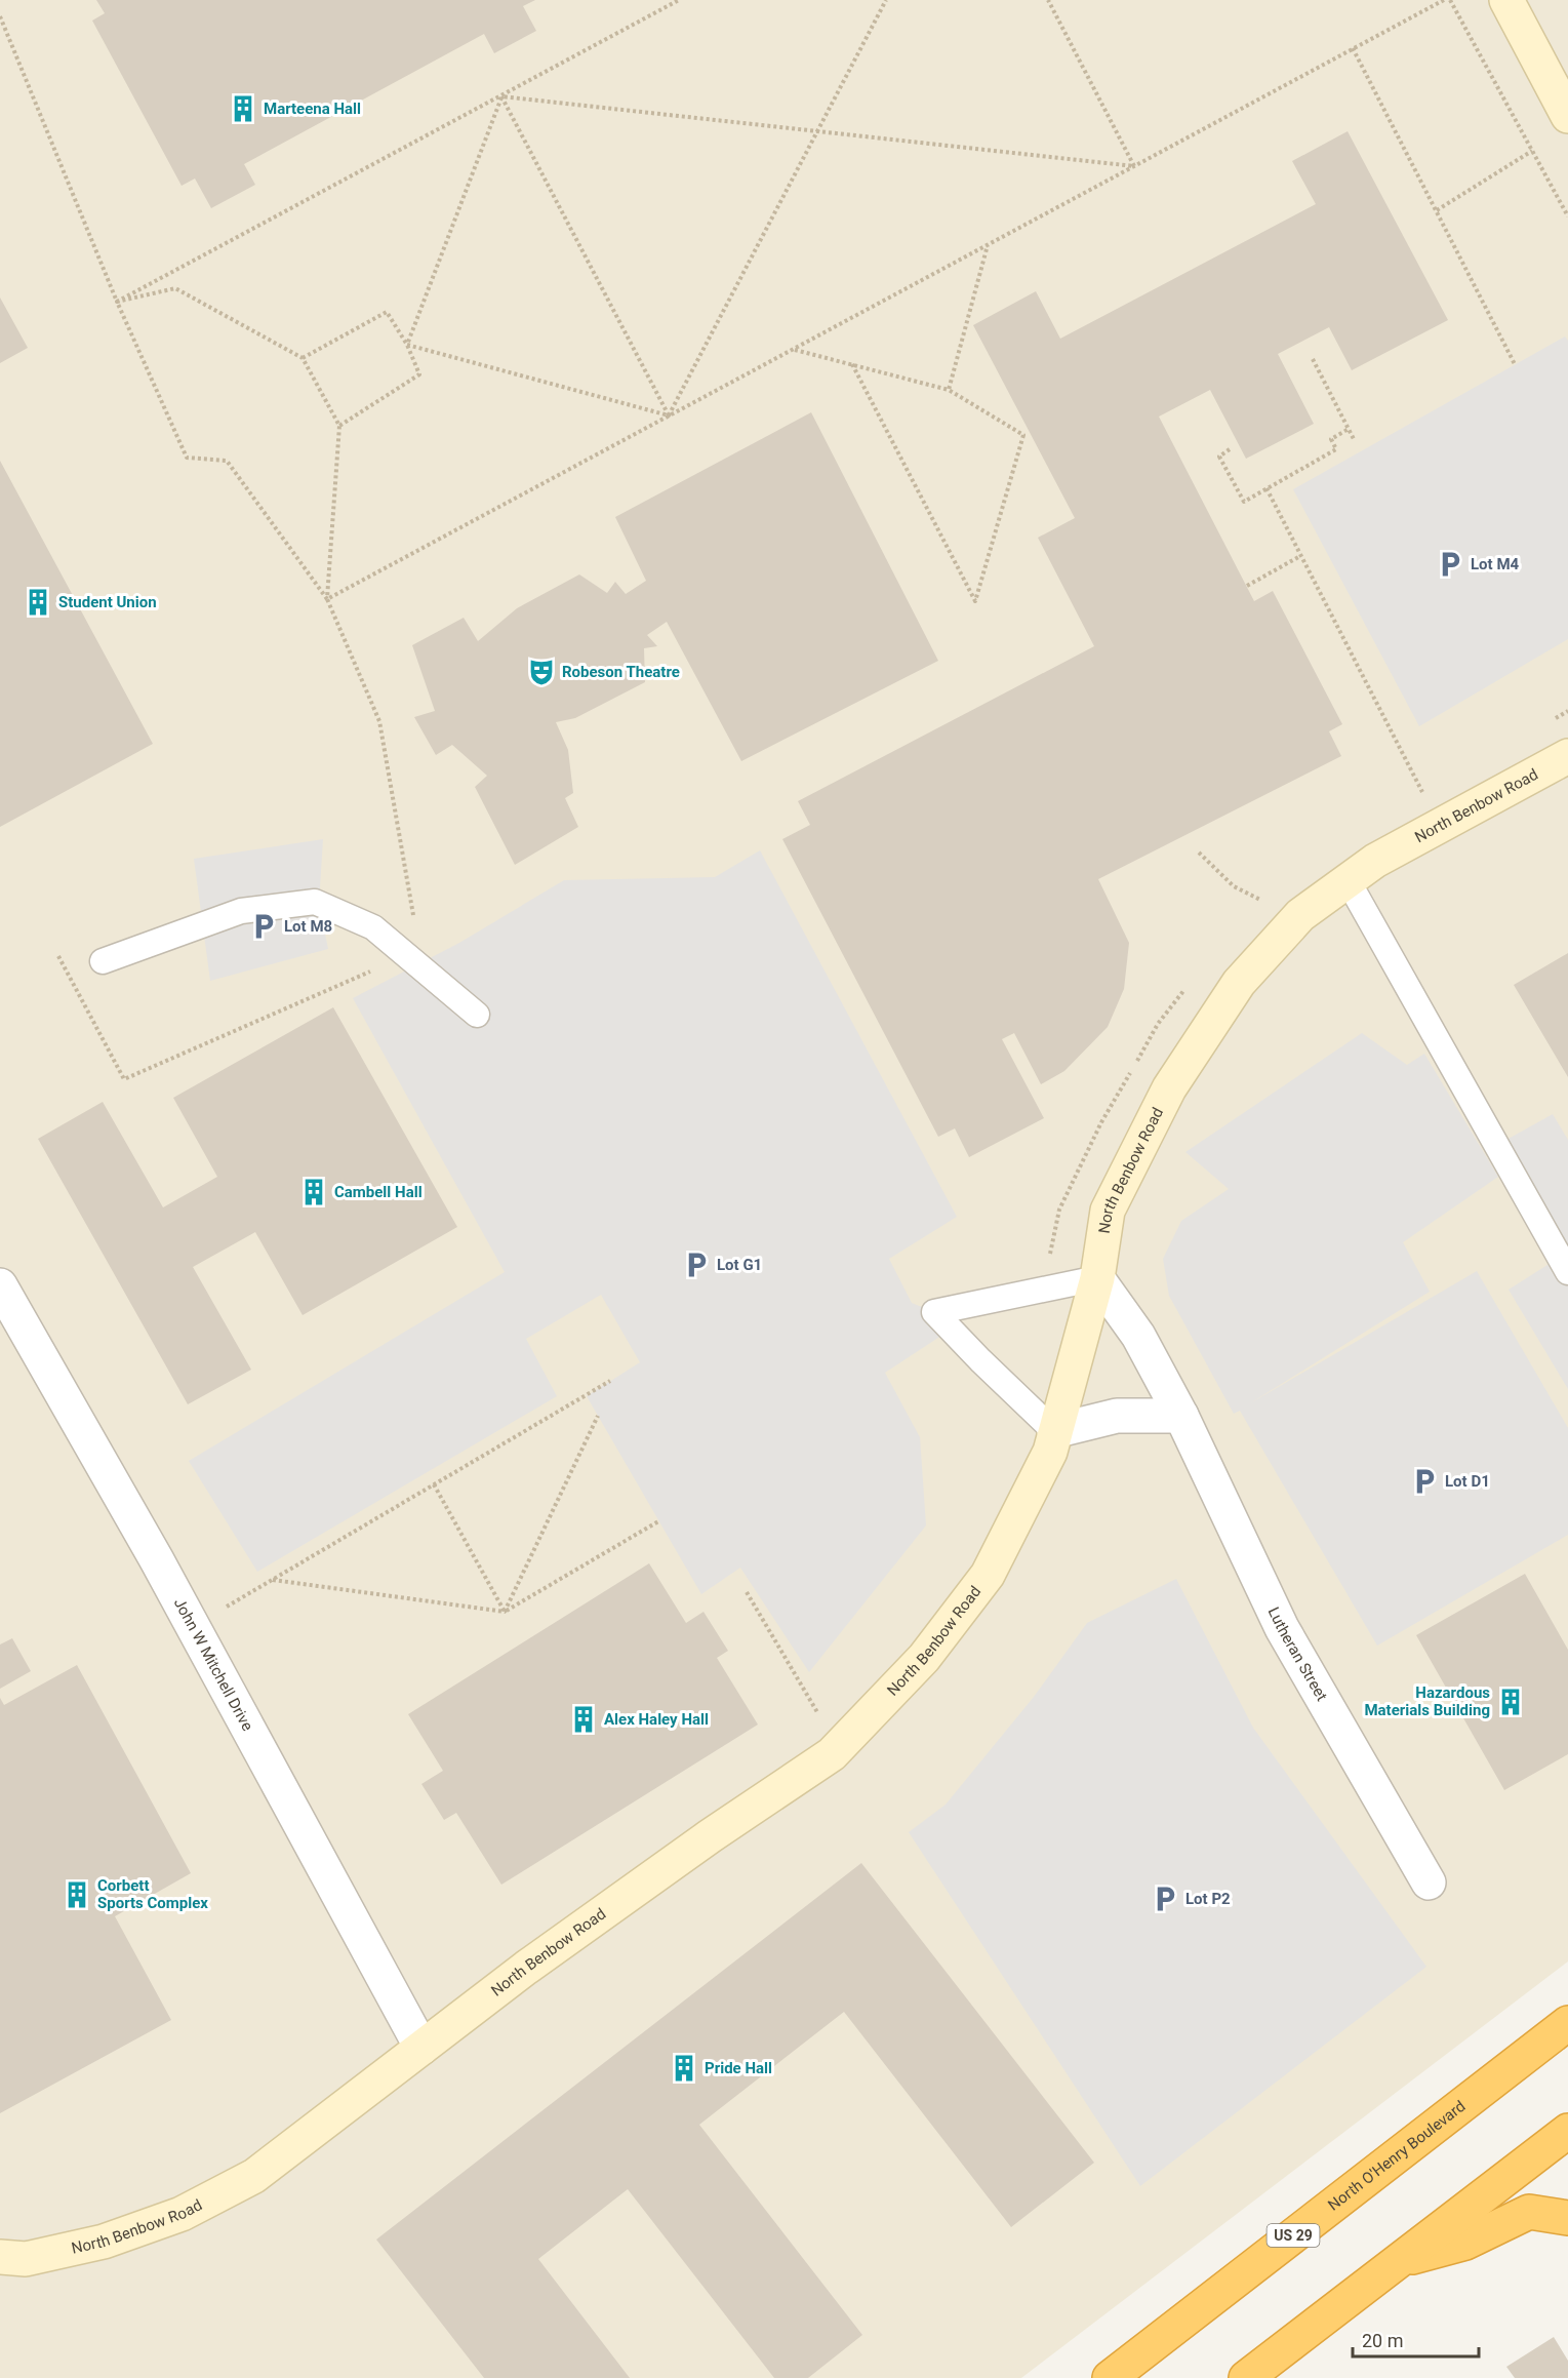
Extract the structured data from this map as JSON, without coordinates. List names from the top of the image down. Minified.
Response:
{"streets":{"highway":["North O'Henry Boulevard","US 29"],"street":["North Benbow Road","Lutheran Street","John W Mitchell Drive"]},"crossings":[["North Benbow Road","Lutheran Street"],["North Benbow Road","John W Mitchell Drive"]],"places":{"building":["Marteena Hall","Student Union","Cambell Hall","Hazardous Materials Building","Alex Haley Hall","Corbett Sports Complex","Pride Hall"],"parking":["Lot M4","Lot M8","Lot G1","Lot D1","Lot P2"],"theatre":["Robeson Theatre"]},"scale_bar":"20 m"}
